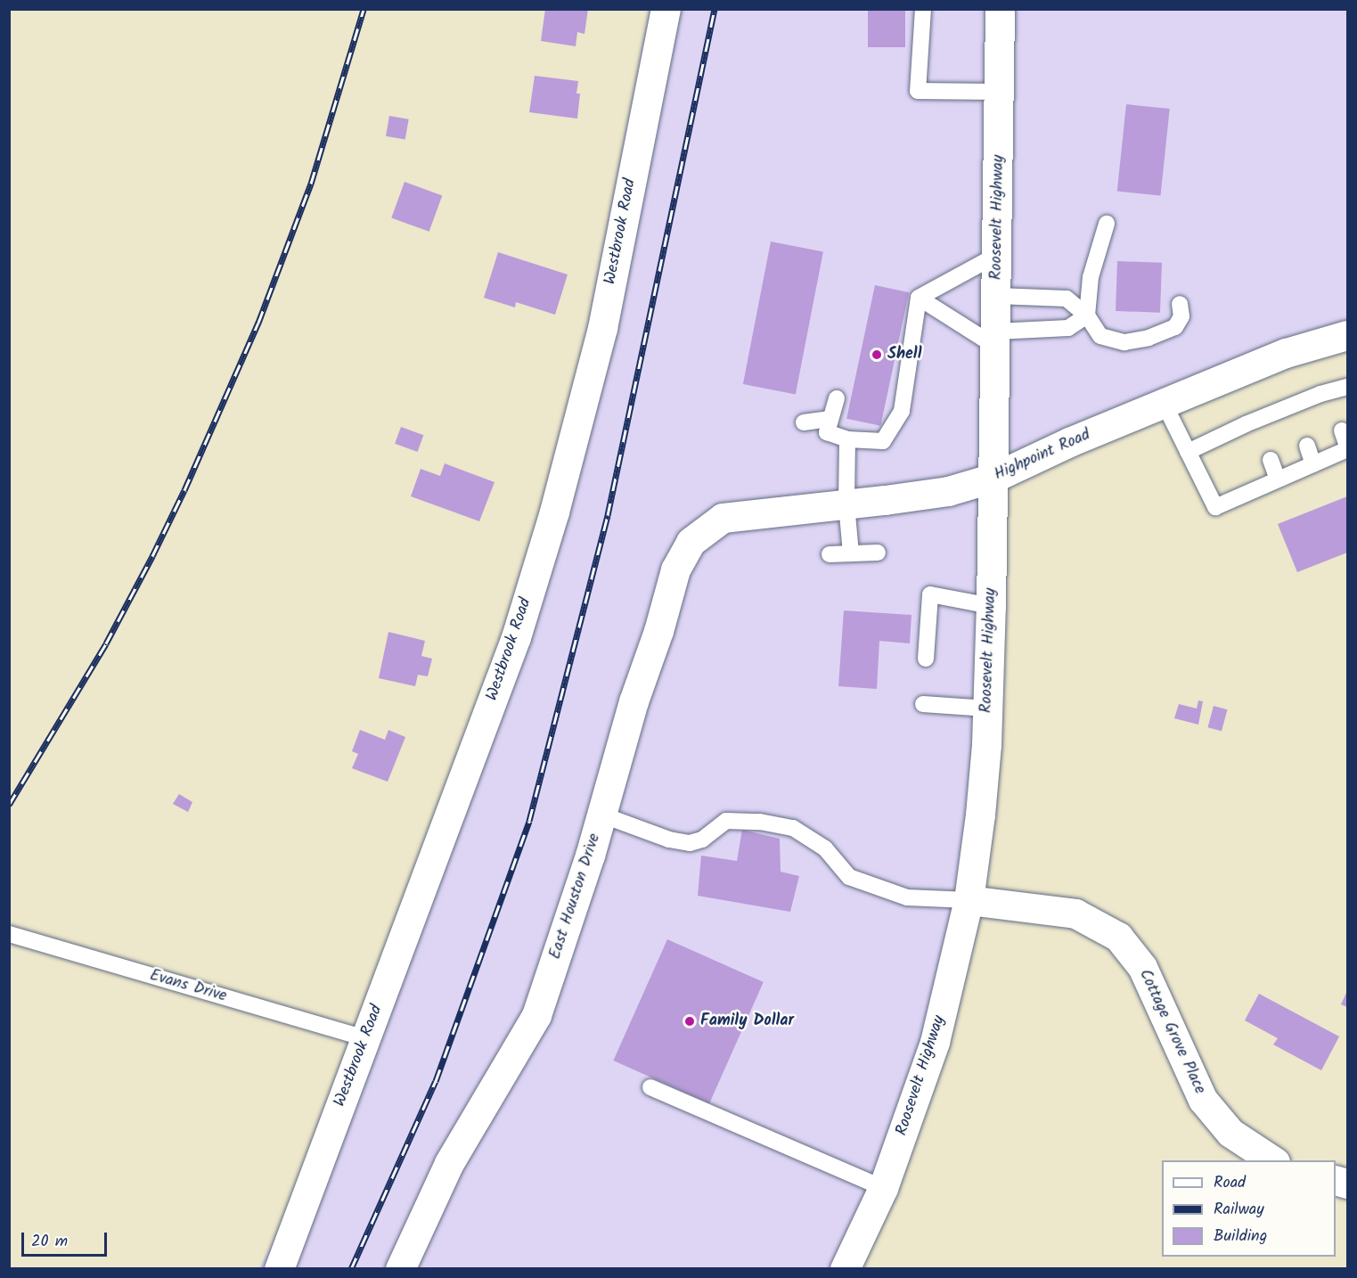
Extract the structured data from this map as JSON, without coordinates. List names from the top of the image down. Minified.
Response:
{"streets":{"street":["Roosevelt Highway","Westbrook Road","Highpoint Road","East Houston Drive","Cottage Grove Place"],"lane":["Evans Drive"]},"crossings":[["Roosevelt Highway","Highpoint Road"],["Roosevelt Highway","Cottage Grove Place"],["Westbrook Road","Evans Drive"],["Highpoint Road","East Houston Drive"]],"places":["Shell","Family Dollar"],"legend":["Road","Railway","Building"],"scale_bar":"20 m"}
